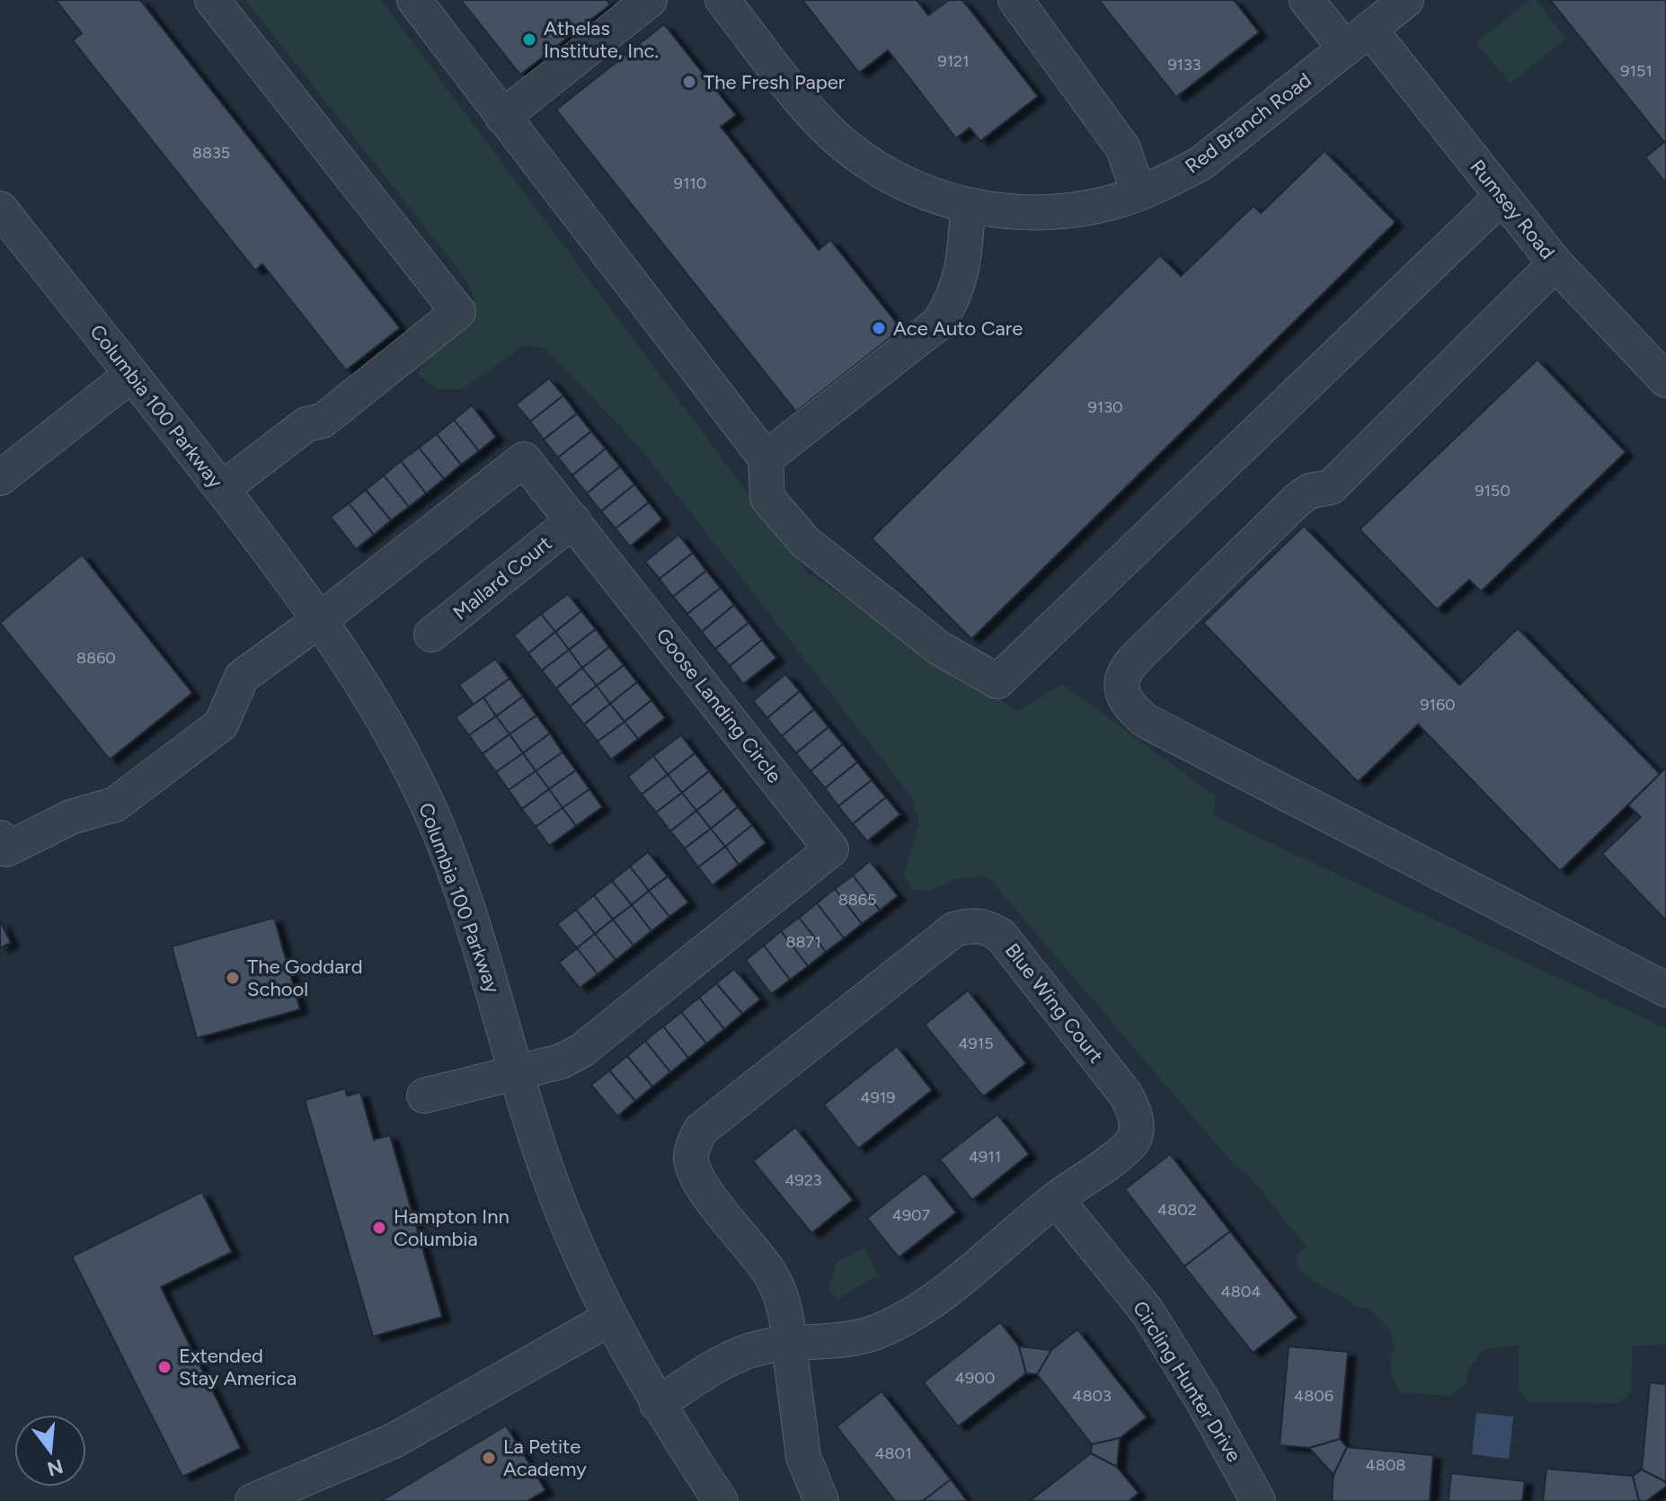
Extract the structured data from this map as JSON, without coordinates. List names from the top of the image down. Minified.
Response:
{"streets":{"street":["Red Branch Road","Rumsey Road","Columbia 100 Parkway","Mallard Court","Goose Landing Circle","Blue Wing Court","Circling Hunter Drive"]},"crossings":[["Red Branch Road","Rumsey Road"],["Columbia 100 Parkway","Goose Landing Circle"],["Columbia 100 Parkway","Blue Wing Court"],["Mallard Court","Goose Landing Circle"],["Blue Wing Court","Circling Hunter Drive"]],"places":["Athelas Institute, Inc.","The Fresh Paper","Ace Auto Care","The Goddard School","Hampton Inn Columbia","Extended Stay America","La Petite Academy"],"house_numbers":["9121","9133","9151","8835","9110","9130","9150","8860","9160","8865","8871","4915","4919","4911","4923","4802","4907","4804","4900","4803","4806","4801","4808"],"north":"bottom"}
